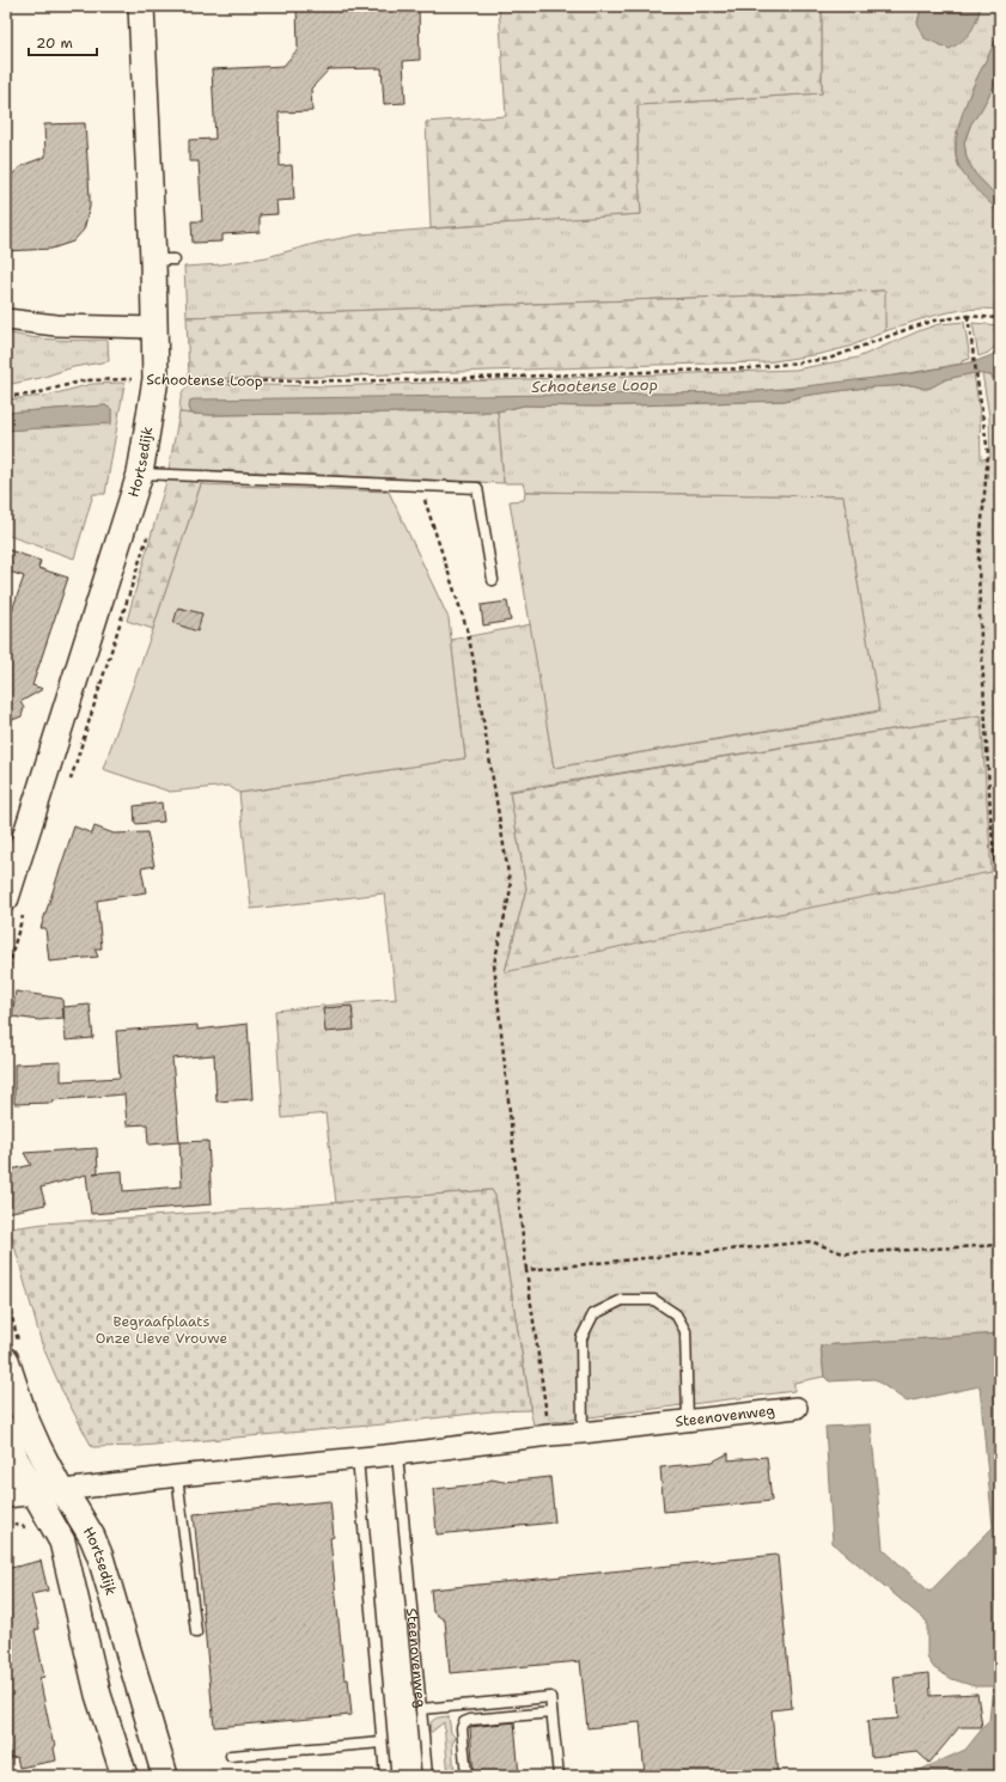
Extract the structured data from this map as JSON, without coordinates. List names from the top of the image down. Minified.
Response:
{"streets":{"street":["Hortsedijk","Steenovenweg"],"path":["Schootense Loop"]},"crossings":[["Schootense Loop","Hortsedijk"],["Hortsedijk","Steenovenweg"]],"water":["Schootense Loop"],"parks":["Begraafplaats Onze Lieve Vrouwe"],"scale_bar":"20 m"}
